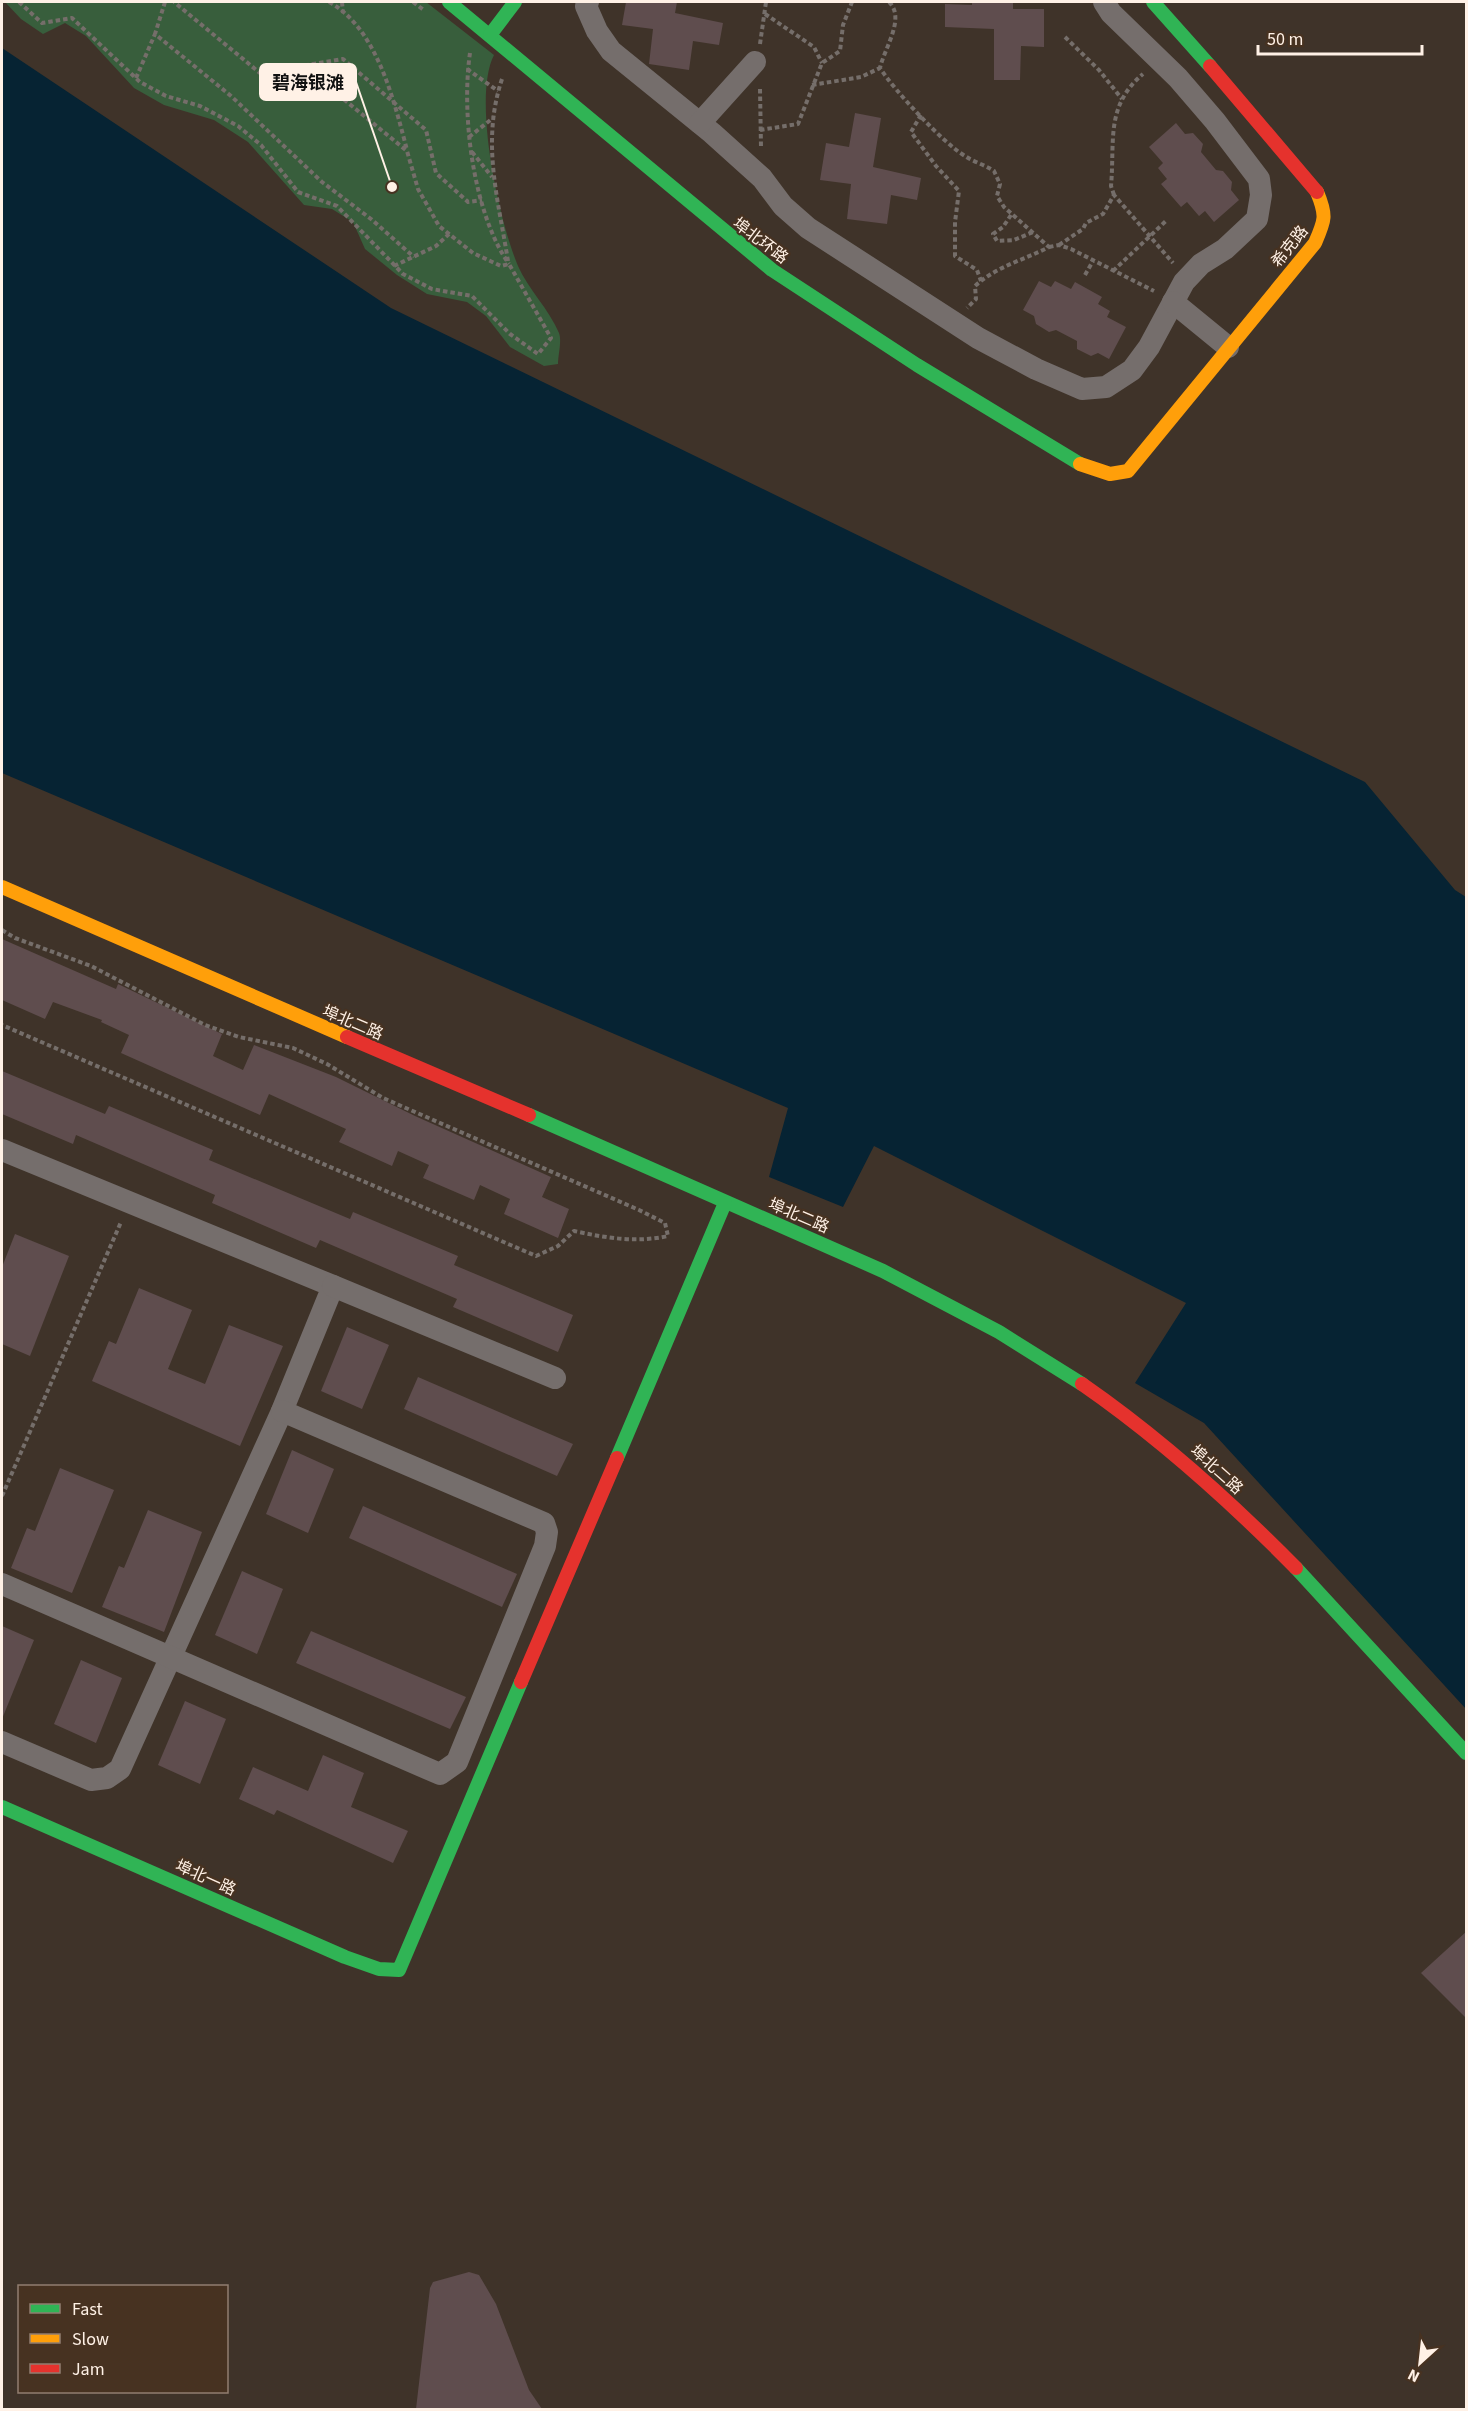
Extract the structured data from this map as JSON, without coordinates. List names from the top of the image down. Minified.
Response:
{"streets":{"street":["埠北环路","希克路","埠北二路","埠北一路"]},"crossings":[["埠北环路","希克路"],["埠北二路","埠北一路"]],"places":["碧海银滩"],"legend":["Fast","Slow","Jam"],"scale_bar":"50 m","north":"bottom left"}
